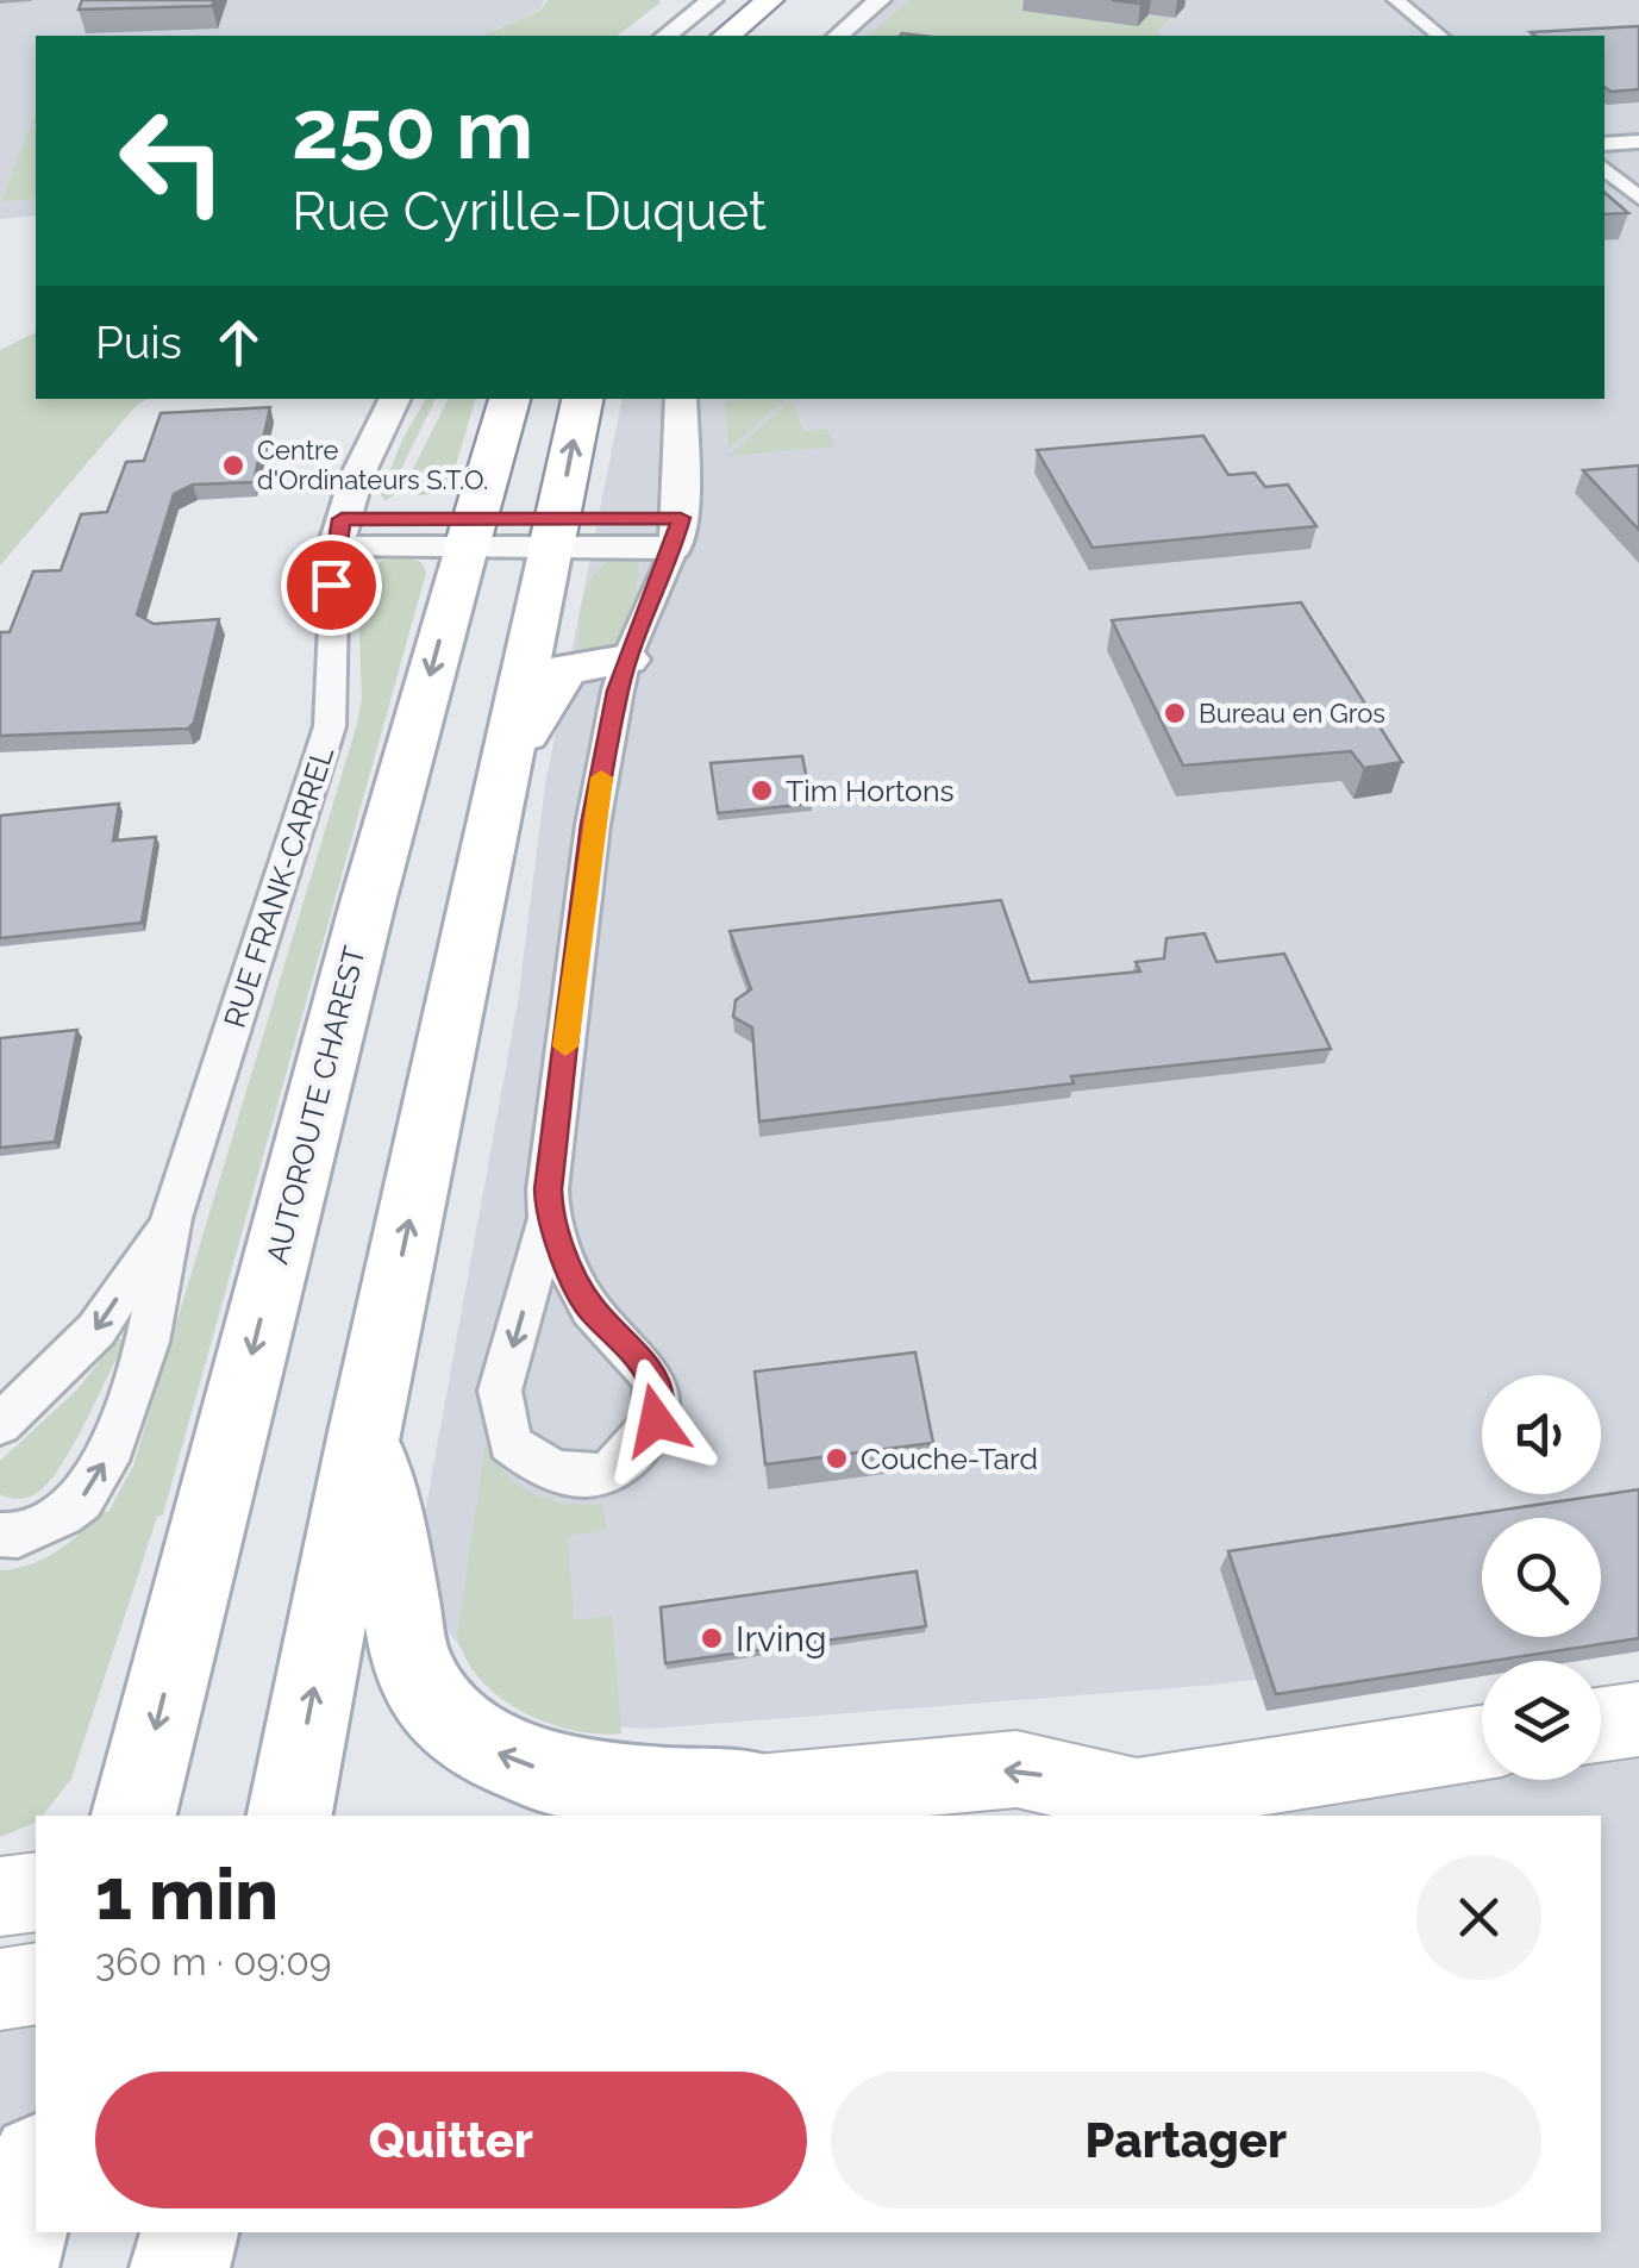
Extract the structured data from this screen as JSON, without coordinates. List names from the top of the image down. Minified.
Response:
{"streets":{"highway":["AUTOROUTE CHAREST"],"street":["RUE FRANK-CARREL"]},"one_way":["AUTOROUTE CHAREST"],"places":["Centre d'Ordinateurs S.T.O.","Bureau en Gros","Tim Hortons","Couche-Tard","Irving"],"page":{"turn":["250 m","Rue Cyrille-Duquet"],"then":"Puis","heading":["1 min","360 m · 09:09"],"buttons":["Quitter","Partager"]}}
